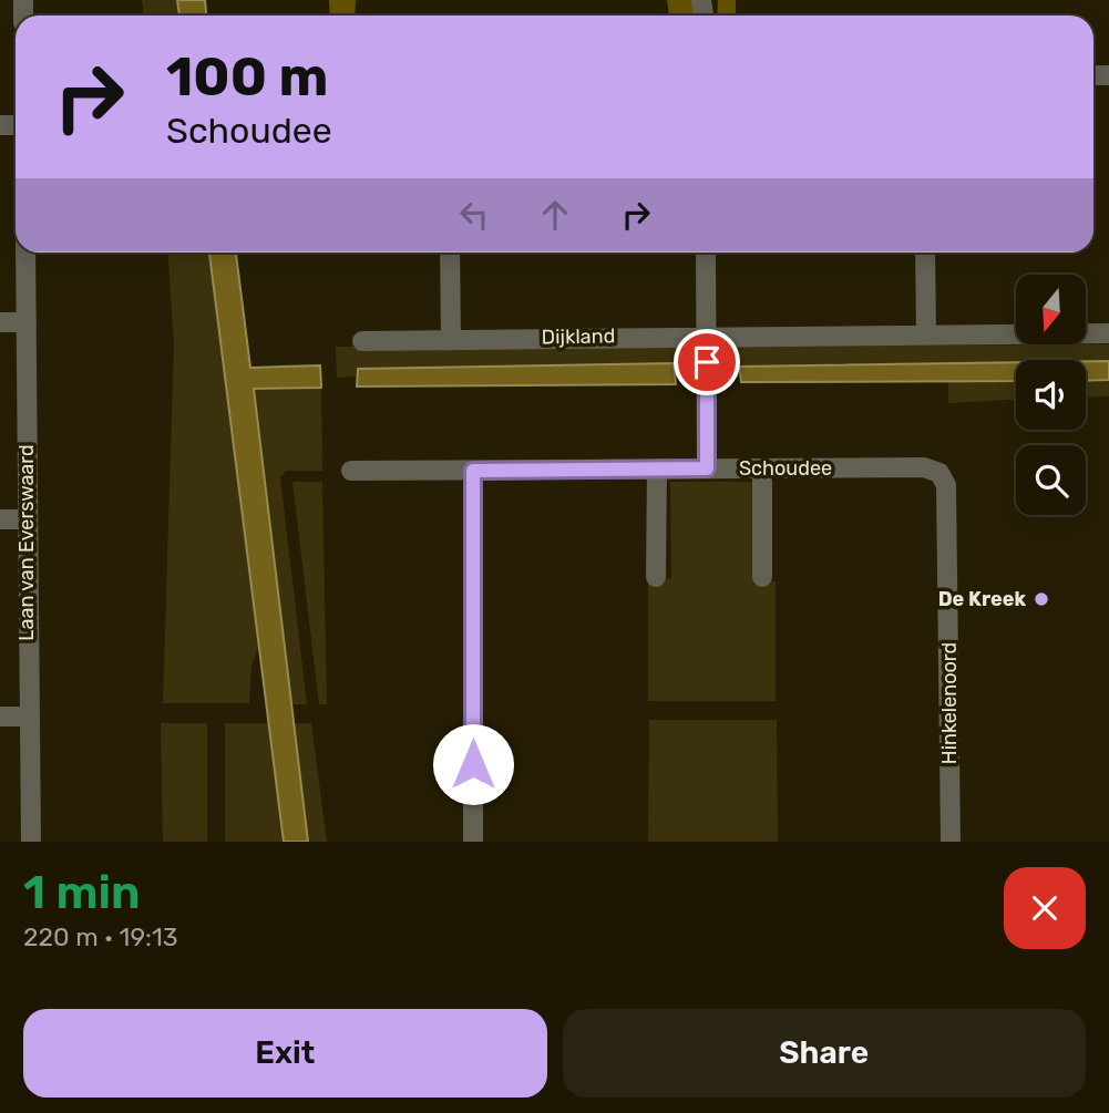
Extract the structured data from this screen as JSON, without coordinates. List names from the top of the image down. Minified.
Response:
{"streets":{"street":["Dijkland","Schoudee","Laan van Everswaard","Hinkelenoord"]},"crossings":[["Schoudee","Hinkelenoord"]],"places":["De Kreek"],"north":"bottom","page":{"turn":["100 m","Schoudee"],"heading":["1 min","220 m · 19:13"],"buttons":["Exit","Share"]}}
